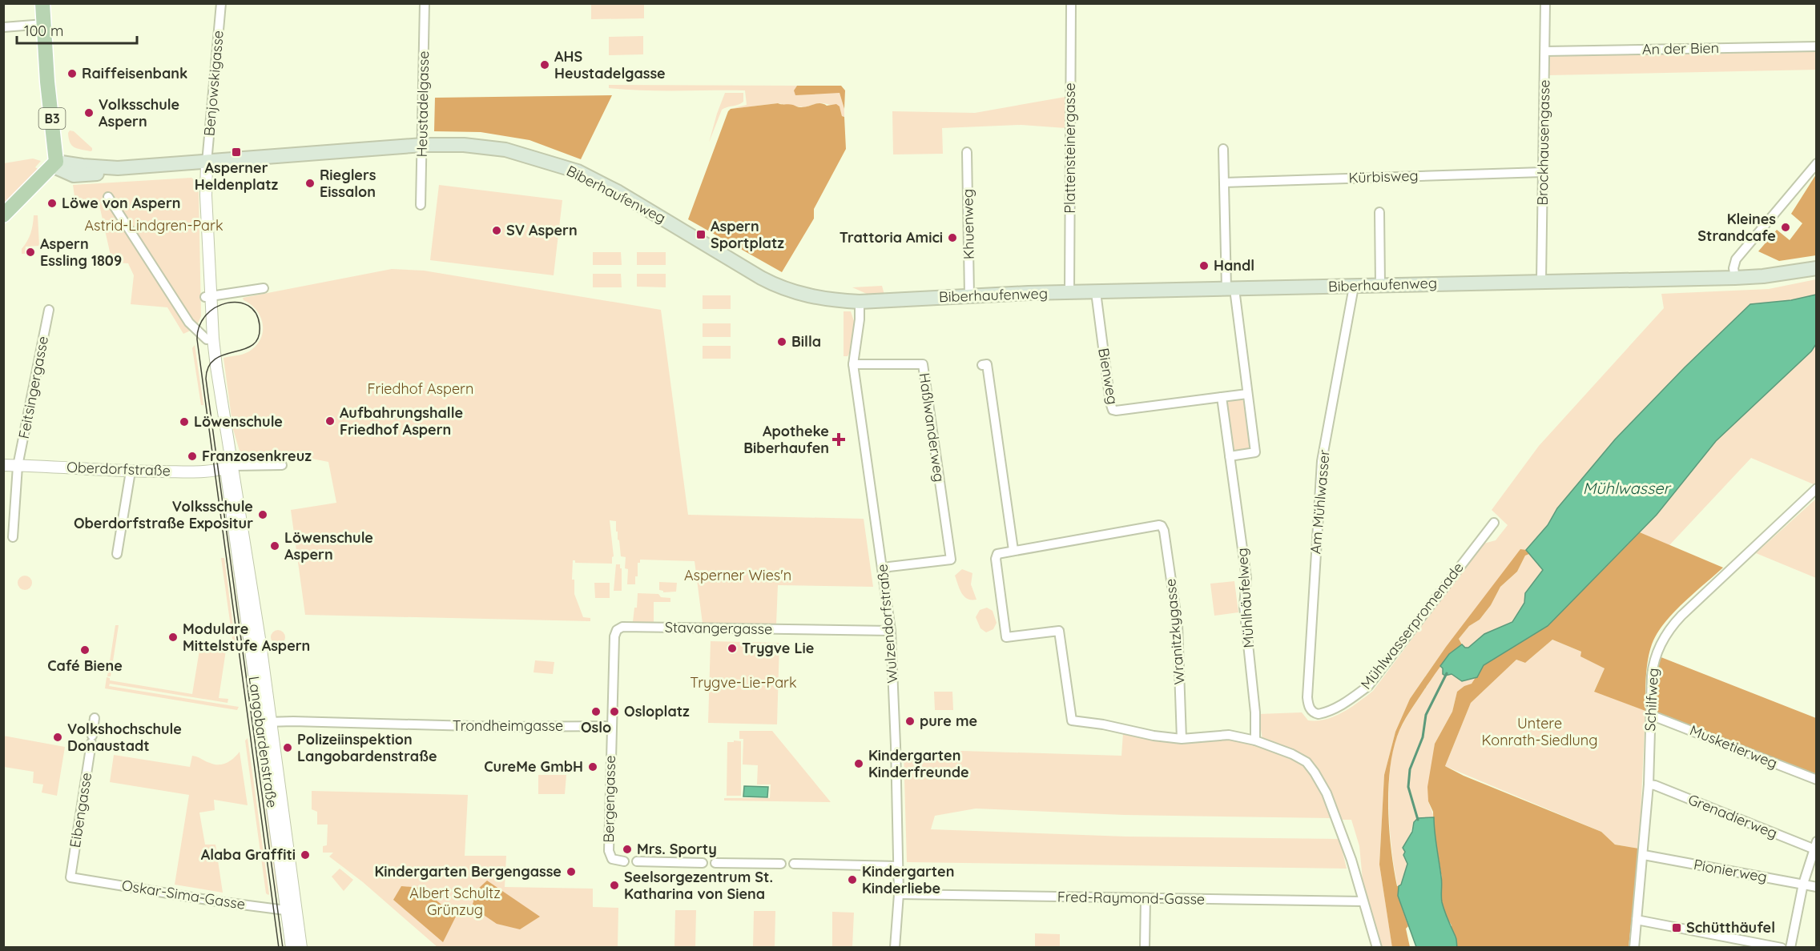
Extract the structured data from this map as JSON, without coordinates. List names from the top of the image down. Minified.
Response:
{"streets":{"main road":["B3","Biberhaufenweg"],"street":["An der Bien","Benjowskigasse","Heustadelgasse","Brockhausengasse","Plattensteinergasse","Kürbisweg","Khuenweg","Bienweg","Feitsingergasse","Haßlwanderweg","Oberdorfstraße","Am Mühlwasser","Mühlhäufelweg","Wulzendorfstraße","Mühlwasserpromenade","Stavangergasse","Wranitzkygasse","Schilfweg","Trondheimgasse","Langobardenstraße","Musketierweg","Bergengasse","Eibengasse","Grenadierweg","Pionierweg","Oskar-Sima-Gasse","Fred-Raymond-Gasse"]},"crossings":[["An der Bien","Brockhausengasse"],["Benjowskigasse","Biberhaufenweg"],["Heustadelgasse","Biberhaufenweg"],["Brockhausengasse","Kürbisweg"],["Brockhausengasse","Biberhaufenweg"],["Plattensteinergasse","Biberhaufenweg"],["Biberhaufenweg","Khuenweg"],["Biberhaufenweg","Bienweg"],["Biberhaufenweg","Am Mühlwasser"],["Biberhaufenweg","Wulzendorfstraße"],["Bienweg","Mühlhäufelweg"],["Feitsingergasse","Oberdorfstraße"],["Haßlwanderweg","Wulzendorfstraße"],["Oberdorfstraße","Langobardenstraße"],["Am Mühlwasser","Mühlwasserpromenade"],["Wulzendorfstraße","Stavangergasse"],["Wulzendorfstraße","Fred-Raymond-Gasse"],["Stavangergasse","Trondheimgasse"],["Stavangergasse","Bergengasse"],["Schilfweg","Musketierweg"],["Schilfweg","Grenadierweg"],["Schilfweg","Pionierweg"],["Trondheimgasse","Langobardenstraße"],["Trondheimgasse","Bergengasse"],["Langobardenstraße","Oskar-Sima-Gasse"],["Eibengasse","Oskar-Sima-Gasse"]],"water":["Mühlwasser"],"parks":["Astrid-Lindgren-Park","Friedhof Aspern","Asperner Wies'n","Trygve-Lie-Park","Untere Konrath-Siedlung","Albert Schultz Grünzug"],"places":{"other":["AHS Heustadelgasse","Raiffeisenbank","Volksschule Aspern","Rieglers Eissalon","Löwe von Aspern","Kleines Strandcafe","SV Aspern","Trattoria Amici","Aspern Essling 1809","Handl","Billa","Aufbahrungshalle Friedhof Aspern","Löwenschule","Franzosenkreuz","Volksschule Oberdorfstraße Expositur","Löwenschule Aspern","Modulare Mittelstufe Aspern","Trygve Lie","Café Biene","Oslo","Osloplatz","pure me","Volkshochschule Donaustadt","Polizeiinspektion Langobardenstraße","Kindergarten Kinderfreunde","CureMe GmbH","Mrs. Sporty","Alaba Graffiti","Kindergarten Bergengasse","Kindergarten Kinderliebe","Seelsorgezentrum St. Katharina von Siena"],"transit":["Asperner Heldenplatz","Aspern Sportplatz","Schütthäufel"],"health":["Apotheke Biberhaufen"]},"scale_bar":"100 m"}
